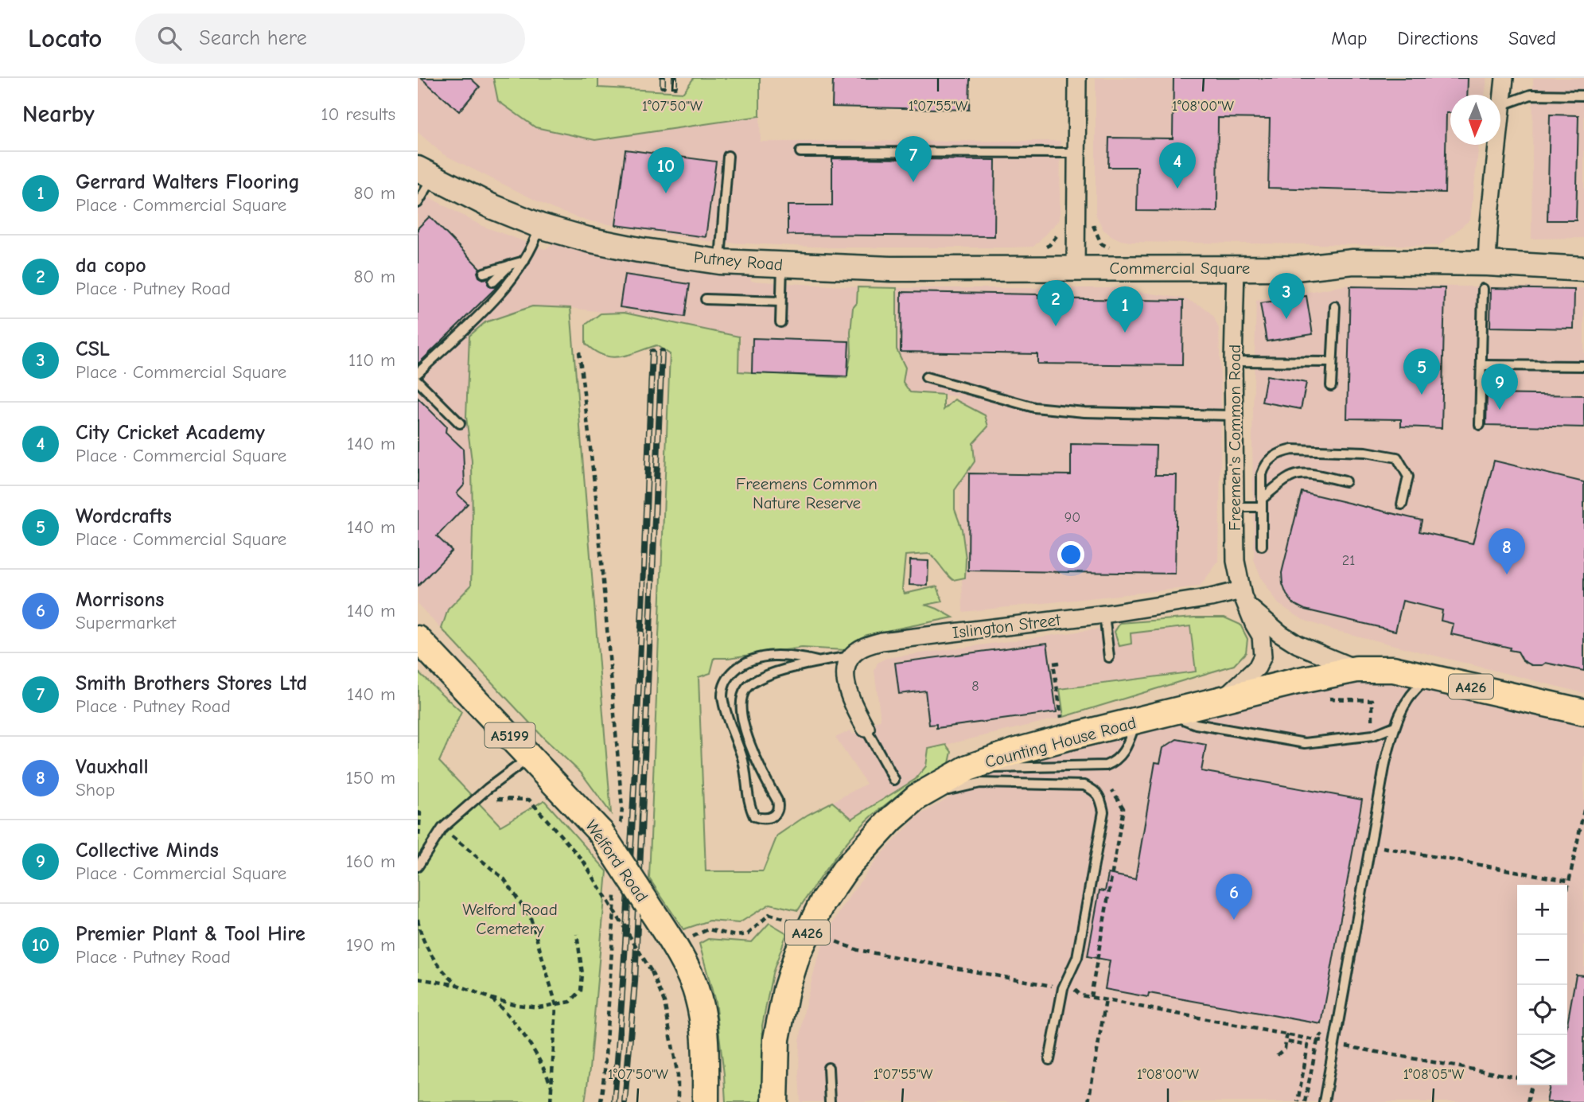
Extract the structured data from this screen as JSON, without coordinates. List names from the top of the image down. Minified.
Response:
{"streets":{"main road":["A426","A5199","Counting House Road","Welford Road"],"street":["Putney Road","Commercial Square","Freemen's Common Road","Islington Street"]},"crossings":[["Putney Road","Commercial Square"],["Commercial Square","Freemen's Common Road"],["Freemen's Common Road","Islington Street"],["Freemen's Common Road","Counting House Road"],["A426","Counting House Road"]],"parks":["Freemens Common Nature Reserve","Welford Road Cemetery"],"house_numbers":["90","21","8"],"north":"bottom","page":{"header":"Locato","search":"Search here","nav":["Map","Directions","Saved"],"heading":["Nearby","10 results"],"pins":["7","4","10","3","2","1","5","9","8","6"],"list":[{"mark":"1","name":"Gerrard Walters Flooring","note":"Place · Commercial Square","value":"80 m"},{"mark":"2","name":"da copo","note":"Place · Putney Road","value":"80 m"},{"mark":"3","name":"CSL","note":"Place · Commercial Square","value":"110 m"},{"mark":"4","name":"City Cricket Academy","note":"Place · Commercial Square","value":"140 m"},{"mark":"5","name":"Wordcrafts","note":"Place · Commercial Square","value":"140 m"},{"mark":"6","name":"Morrisons","note":"Supermarket","value":"140 m"},{"mark":"7","name":"Smith Brothers Stores Ltd","note":"Place · Putney Road","value":"140 m"},{"mark":"8","name":"Vauxhall","note":"Shop","value":"150 m"},{"mark":"9","name":"Collective Minds","note":"Place · Commercial Square","value":"160 m"},{"mark":"10","name":"Premier Plant & Tool Hire","note":"Place · Putney Road","value":"190 m"}],"map_buttons":["+","−"]},"coordinates":["1°07'50\"W","1°07'55\"W","1°08'00\"W","1°08'05\"W"]}
